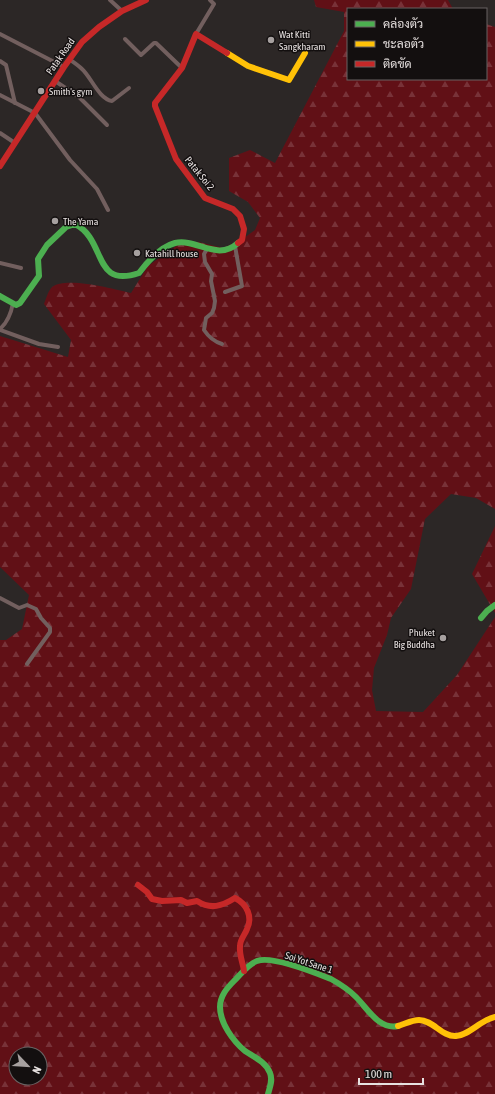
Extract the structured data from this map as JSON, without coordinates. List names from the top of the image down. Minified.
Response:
{"streets":{"street":["Patak Road","Patak Soi 2","Soi Yot Sane 1"]},"places":["Wat Kitti Sangkharam","Smith's gym","The Yama","Katahill house","Phuket Big Buddha"],"legend":["คล่องตัว","ชะลอตัว","ติดขัด"],"scale_bar":"100 m","north":"bottom right"}
